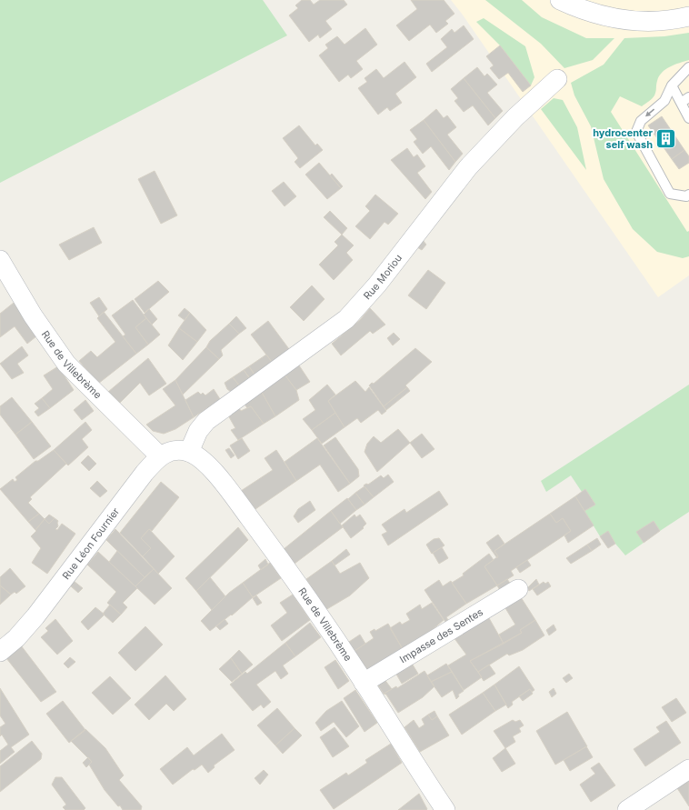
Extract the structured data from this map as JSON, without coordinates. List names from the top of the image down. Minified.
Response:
{"streets":{"street":["Rue Moriou","Rue de Villebrème","Rue Léon Fournier","Impasse des Sentes"]},"crossings":[["Rue Moriou","Rue de Villebrème"],["Rue Moriou","Rue Léon Fournier"],["Rue de Villebrème","Rue Léon Fournier"],["Rue de Villebrème","Impasse des Sentes"]],"places":{"building":["hydrocenter self wash"]}}
